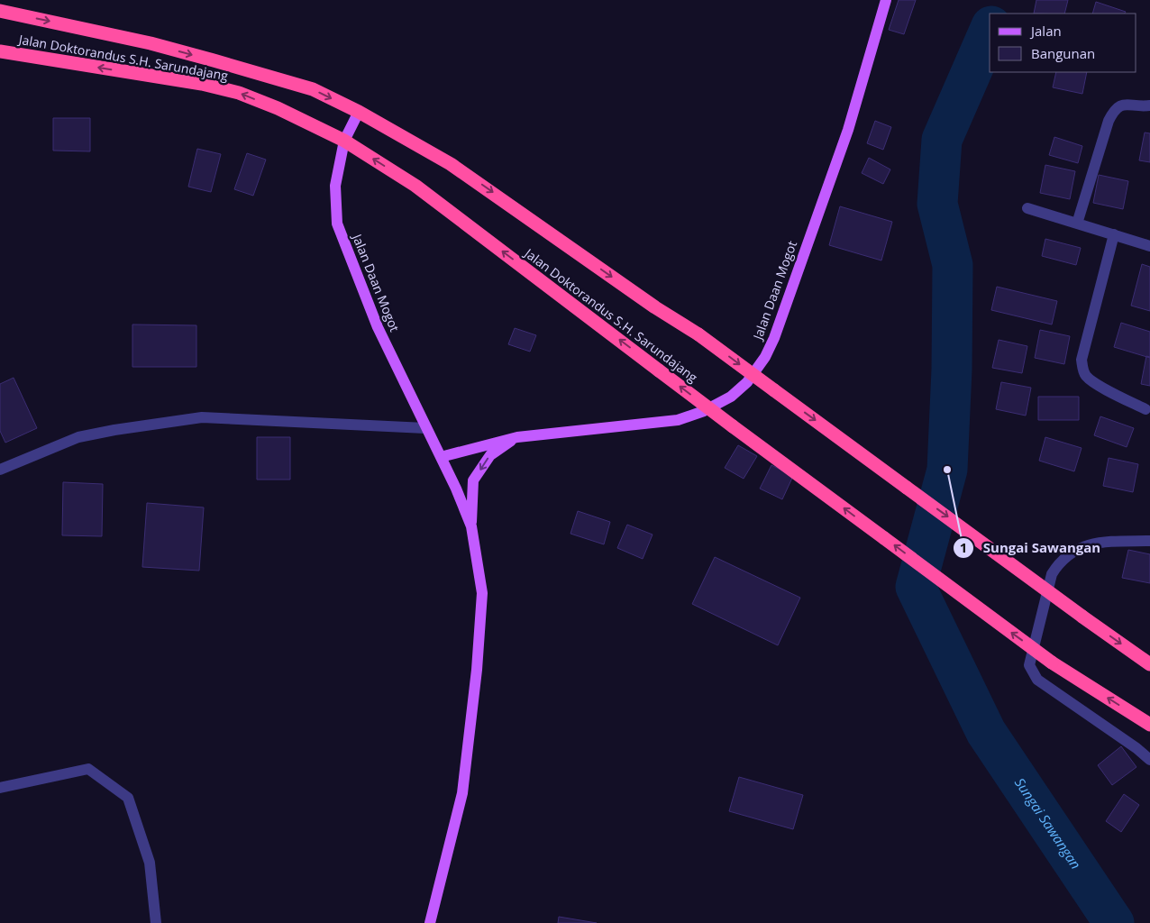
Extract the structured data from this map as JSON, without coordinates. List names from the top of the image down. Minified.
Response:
{"streets":{"highway":["Jalan Doktorandus S.H. Sarundajang"],"main road":["Jalan Daan Mogot"]},"crossings":[["Jalan Doktorandus S.H. Sarundajang","Jalan Daan Mogot"]],"water":["Sungai Sawangan"],"places":["Sungai Sawangan"],"legend":["Jalan","Bangunan"]}
